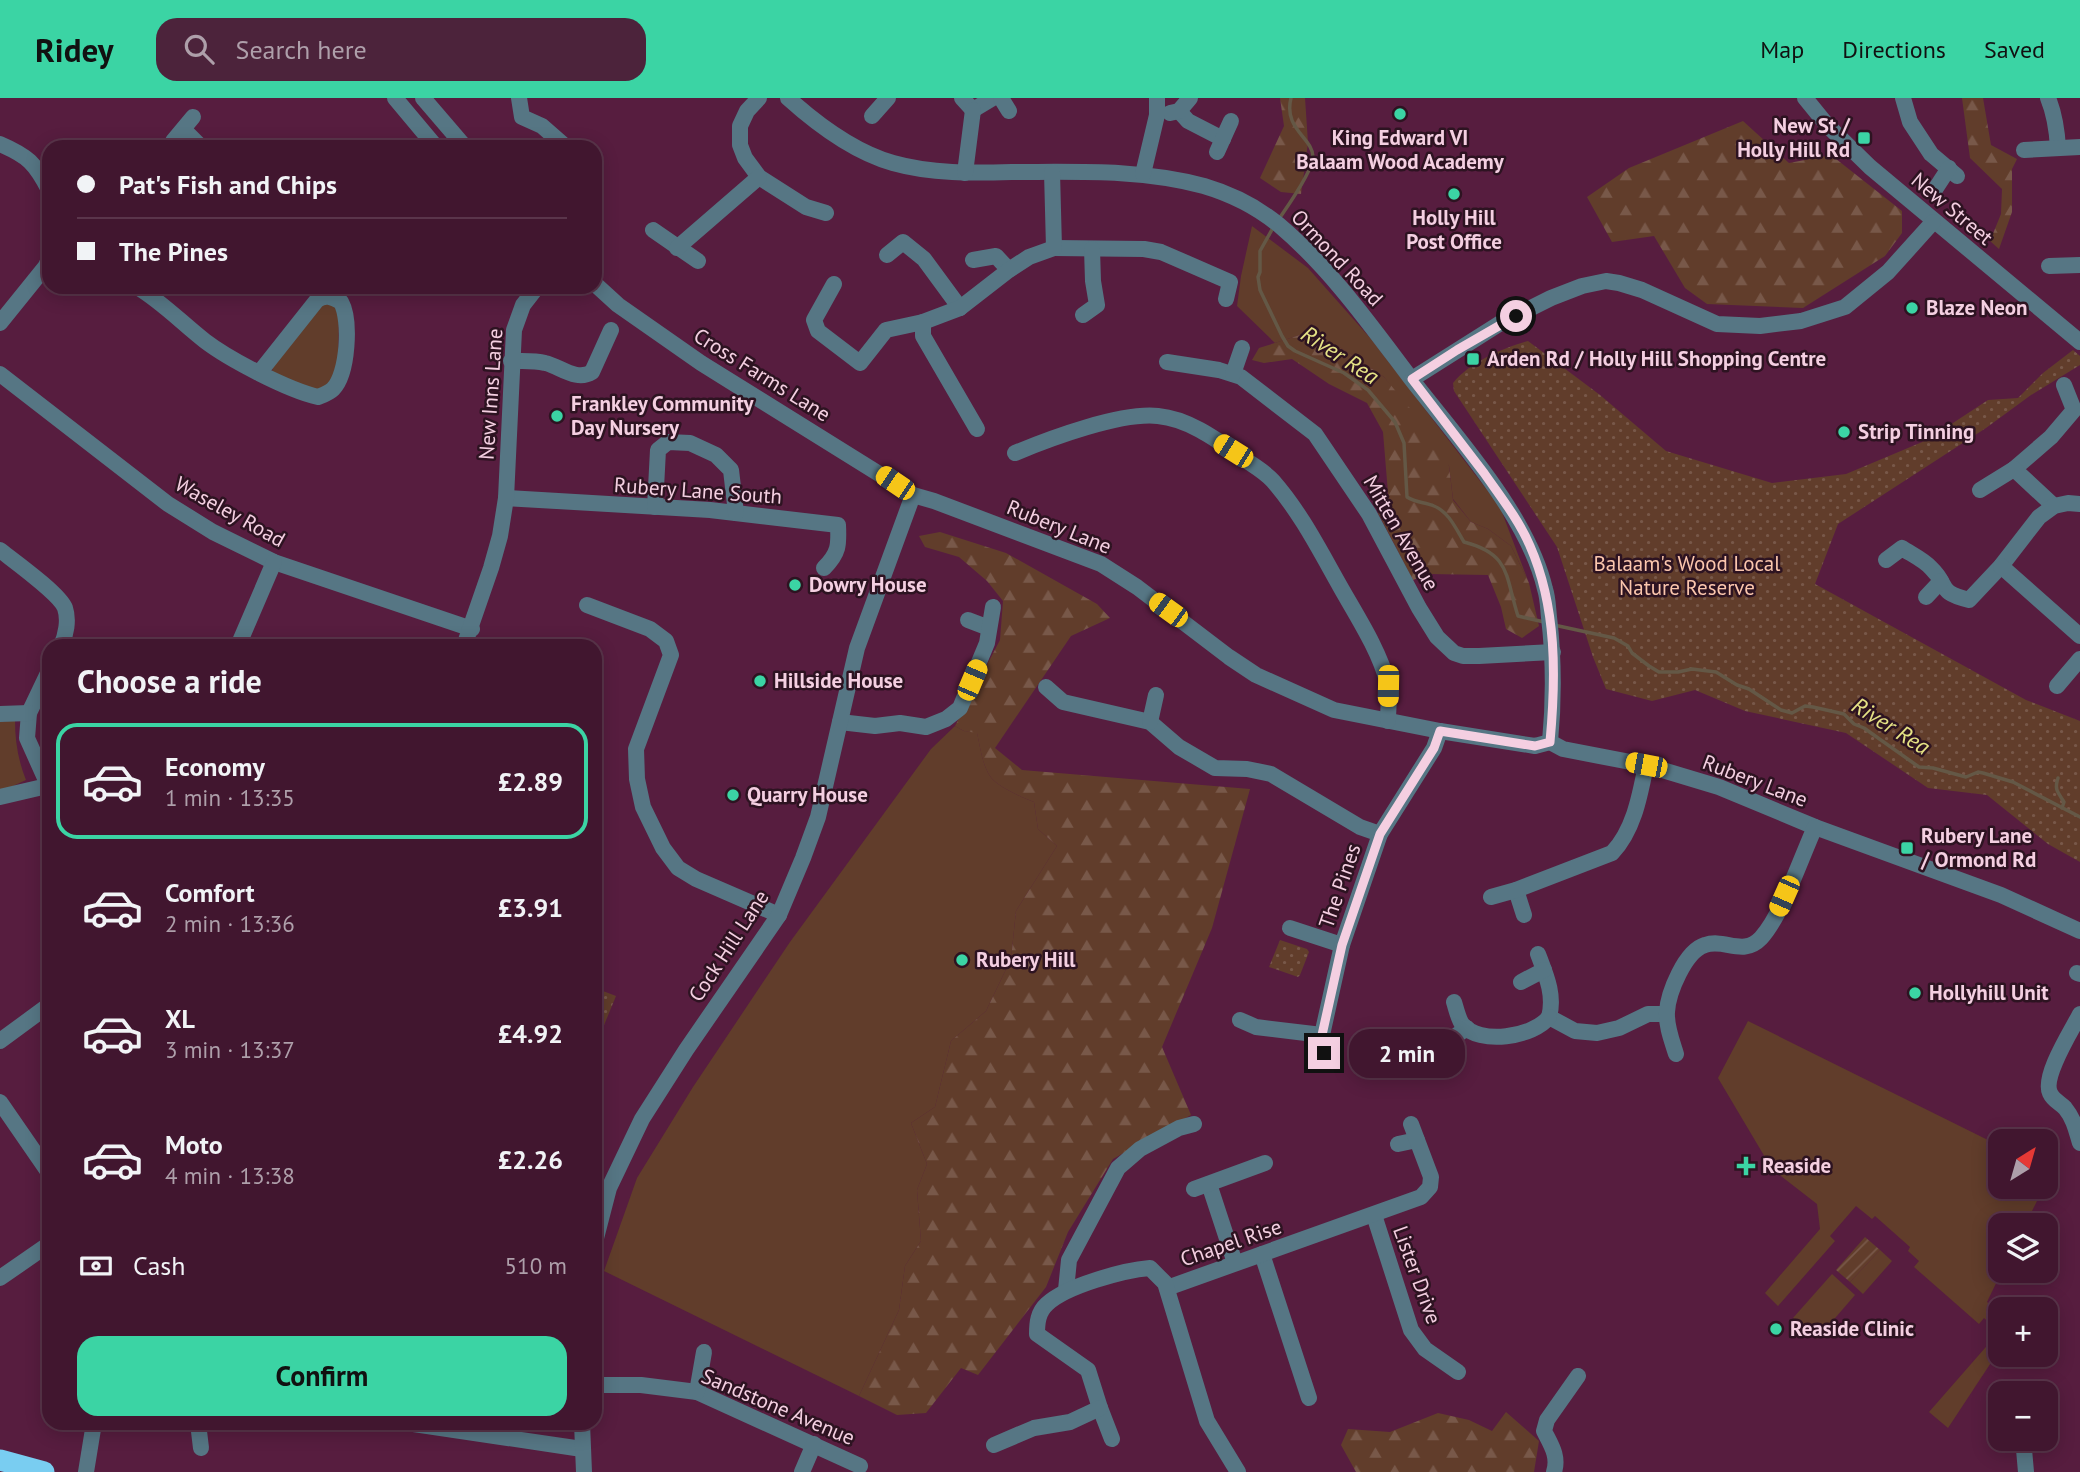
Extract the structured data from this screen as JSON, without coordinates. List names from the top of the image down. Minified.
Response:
{"streets":{"street":["New Street","Ormond Road","Cross Farms Lane","New Inns Lane","Rubery Lane South","Waseley Road","Rubery Lane","Mitten Avenue","The Pines","Cock Hill Lane","Chapel Rise","Lister Drive","Sandstone Avenue"]},"crossings":[["Ormond Road","Rubery Lane"],["Ormond Road","Mitten Avenue"],["Cross Farms Lane","Rubery Lane"],["Cross Farms Lane","Cock Hill Lane"],["New Inns Lane","Rubery Lane South"],["New Inns Lane","Waseley Road"],["Rubery Lane","The Pines"],["Rubery Lane","Cock Hill Lane"],["Chapel Rise","Lister Drive"]],"water":["River Rea"],"parks":["Balaam's Wood Local Nature Reserve"],"places":{"other":["King Edward VI Balaam Wood Academy","Holly Hill Post Office","Blaze Neon","Frankley Community Day Nursery","Strip Tinning","Dowry House","Hillside House","Quarry House","Rubery Hill","Hollyhill Unit","Reaside Clinic"],"transit":["New St / Holly Hill Rd","Arden Rd / Holly Hill Shopping Centre","Rubery Lane / Ormond Rd"],"health":["Reaside"]},"north":"top right","page":{"header":"Ridey","search":"Search here","nav":["Map","Directions","Saved"],"banner":["Pat's Fish and Chips","The Pines"],"heading":"Choose a ride","list":[{"name":"Economy","note":"1 min · 13:35","value":"£2.89"},{"name":"Comfort","note":"2 min · 13:36","value":"£3.91"},{"name":"XL","note":"3 min · 13:37","value":"£4.92"},{"name":"Moto","note":"4 min · 13:38","value":"£2.26"}],"bubble":"2 min","map_buttons":["+","−"],"pay":["Cash","510 m"],"buttons":"Confirm"}}
